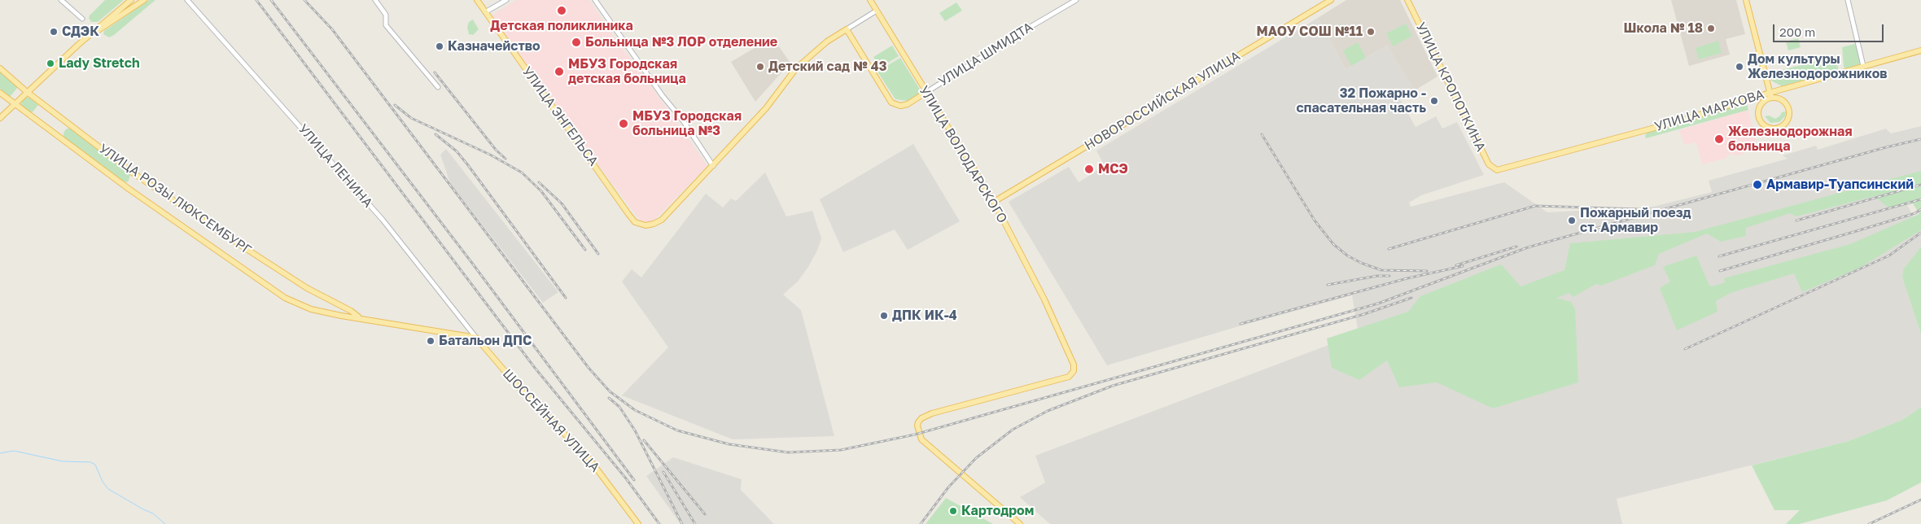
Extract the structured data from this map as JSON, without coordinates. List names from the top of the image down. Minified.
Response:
{"streets":{"main road":["УЛИЦА ШМИДТА","УЛИЦА КРОПОТКИНА","НОВОРОССИЙСКАЯ УЛИЦА","УЛИЦА МАРКОВА","УЛИЦА ЭНГЕЛЬСА","УЛИЦА ВОЛОДАРСКОГО","УЛИЦА РОЗЫ ЛЮКСЕМБУРГ","ШОССЕЙНАЯ УЛИЦА"],"street":["УЛИЦА ЛЕНИНА"]},"crossings":[["УЛИЦА ШМИДТА","УЛИЦА ВОЛОДАРСКОГО"],["УЛИЦА КРОПОТКИНА","УЛИЦА МАРКОВА"],["НОВОРОССИЙСКАЯ УЛИЦА","УЛИЦА ВОЛОДАРСКОГО"],["УЛИЦА ЛЕНИНА","УЛИЦА РОЗЫ ЛЮКСЕМБУРГ"],["УЛИЦА ЛЕНИНА","ШОССЕЙНАЯ УЛИЦА"],["УЛИЦА РОЗЫ ЛЮКСЕМБУРГ","ШОССЕЙНАЯ УЛИЦА"]],"places":["Детская поликлиника","Школа № 18","СДЭК","МАОУ СОШ №11","Больница №3 ЛОР отделение","Казначейство","Lady Stretch","Детский сад № 43","Дом культуры Железнодорожников","МБУЗ Городская детская больница","32 Пожарно - спасательная часть","МБУЗ Городская больница №3","Железнодорожная больница","МСЭ","Армавир-Туапсинский","Пожарный поезд ст. Армавир","ДПК ИК-4","Батальон ДПС","Картодром"],"scale_bar":"200 m"}
